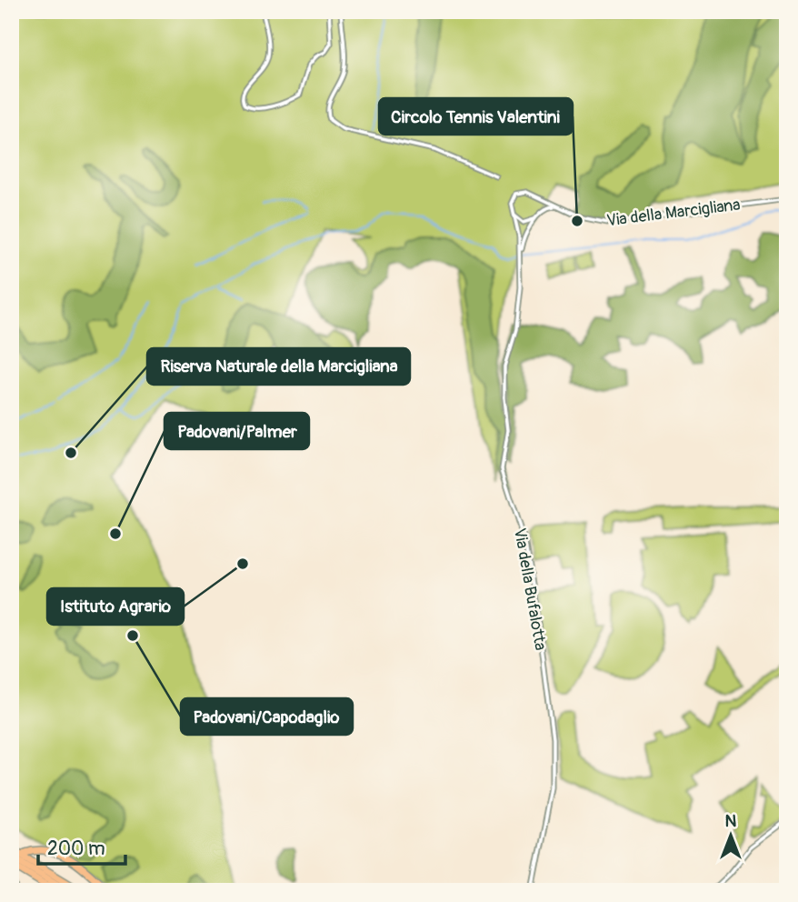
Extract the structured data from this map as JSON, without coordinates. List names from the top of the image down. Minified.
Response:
{"streets":{"street":["Via della Marcigliana","Via della Bufalotta"]},"crossings":[["Via della Marcigliana","Via della Bufalotta"]],"places":["Circolo Tennis Valentini","Riserva Naturale della Marcigliana","Padovani/Palmer","Istituto Agrario","Padovani/Capodaglio"],"scale_bar":"200 m","north":"top"}
